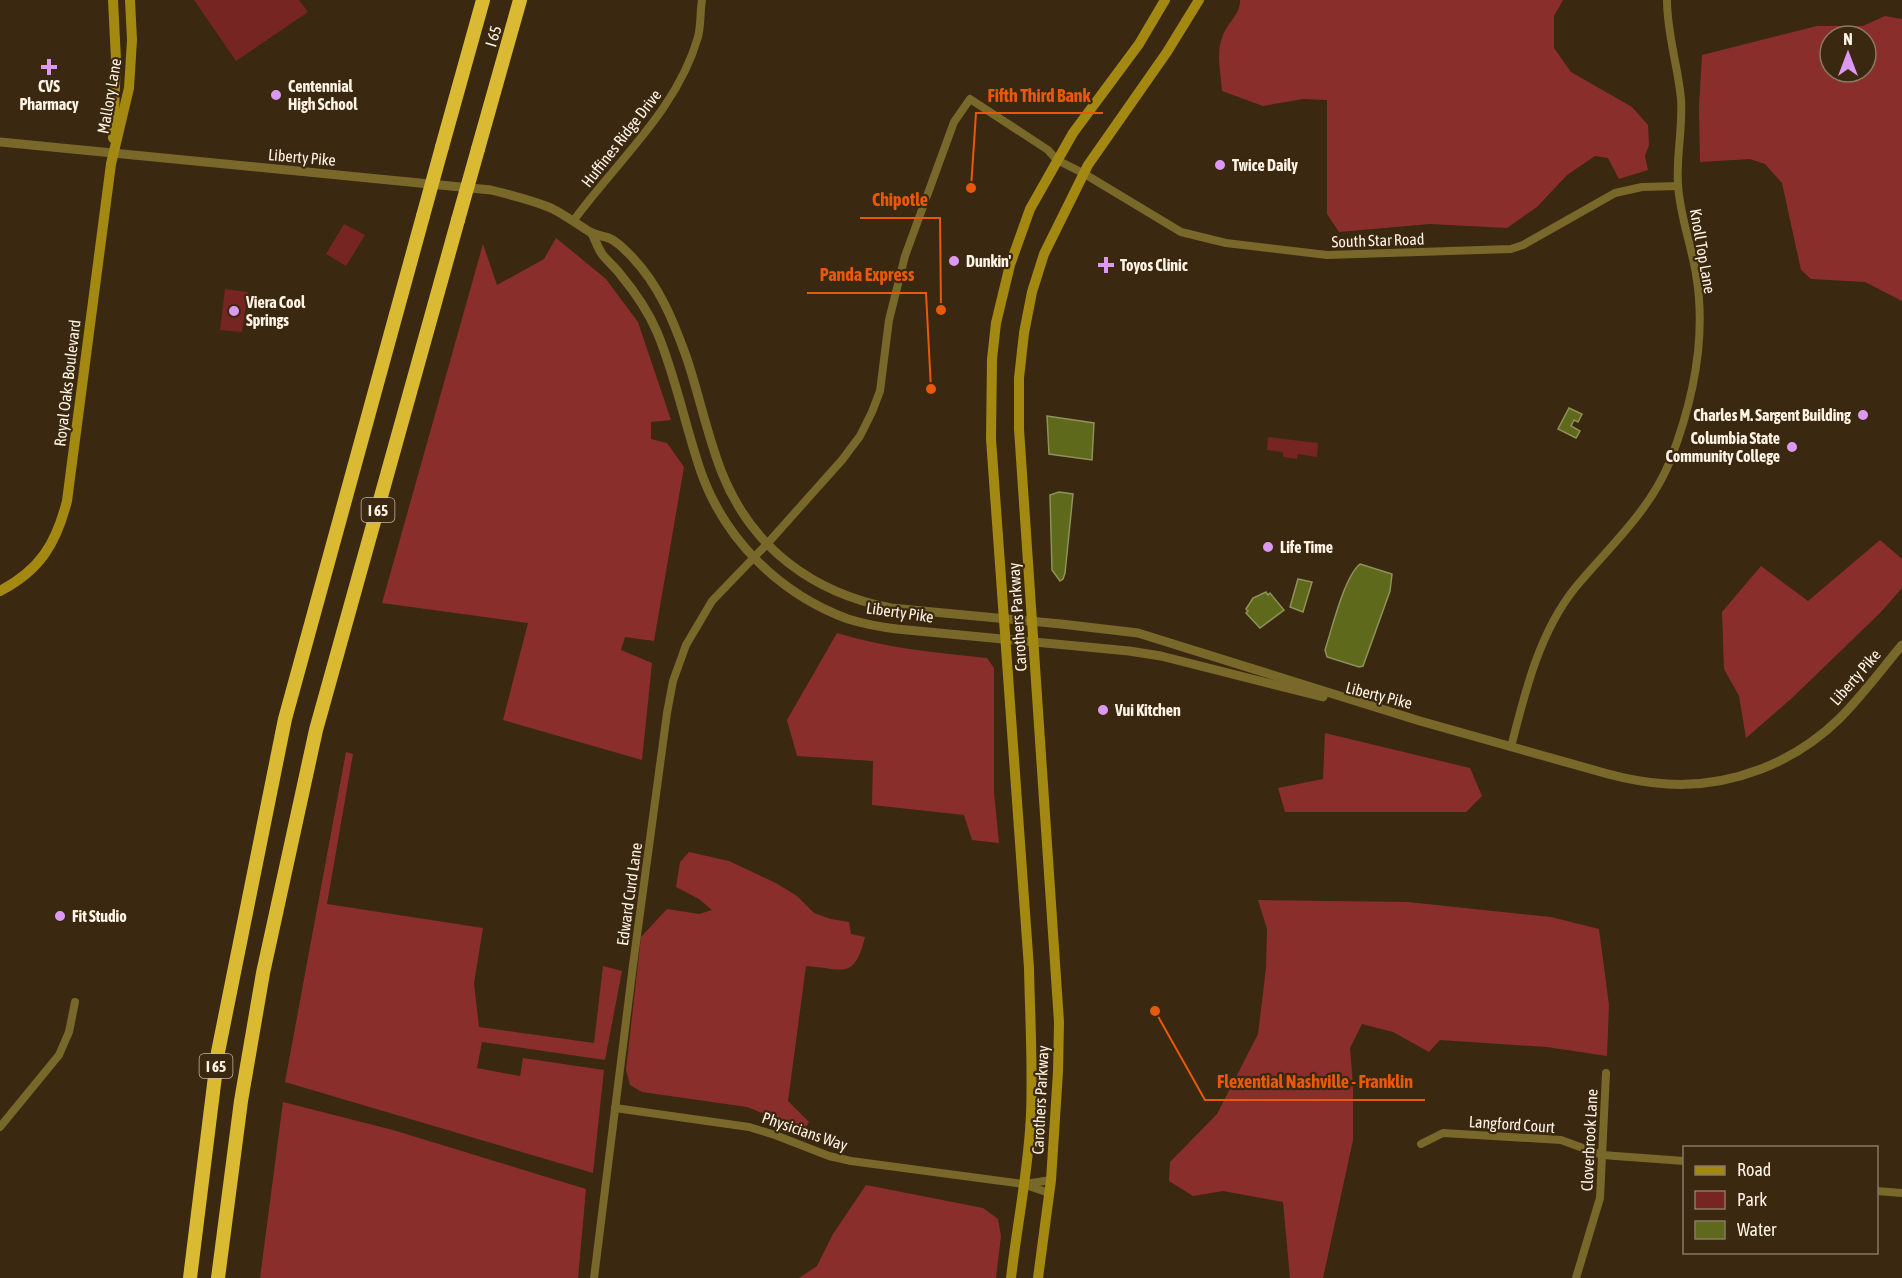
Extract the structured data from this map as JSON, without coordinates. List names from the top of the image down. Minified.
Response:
{"streets":{"highway":["I 65"],"main road":["Mallory Lane","Royal Oaks Boulevard","Carothers Parkway"],"street":["Huffines Ridge Drive","Liberty Pike","South Star Road","Knoll Top Lane","Edward Curd Lane","Langford Court","Physicians Way","Cloverbrook Lane"]},"crossings":[["Mallory Lane","Liberty Pike"],["Mallory Lane","Royal Oaks Boulevard"],["Huffines Ridge Drive","Liberty Pike"],["Liberty Pike","Knoll Top Lane"],["Liberty Pike","Royal Oaks Boulevard"],["Liberty Pike","Carothers Parkway"],["Liberty Pike","Edward Curd Lane"],["South Star Road","Knoll Top Lane"],["South Star Road","Carothers Parkway"],["South Star Road","Edward Curd Lane"],["Carothers Parkway","Physicians Way"],["Edward Curd Lane","Physicians Way"],["Langford Court","Cloverbrook Lane"]],"places":{"health":["CVS Pharmacy","Toyos Clinic"],"other":["Centennial High School","Twice Daily","Fifth Third Bank","Dunkin'","Chipotle","Viera Cool Springs","Panda Express","Charles M. Sargent Building","Columbia State Community College","Life Time","Vui Kitchen","Fit Studio","Flexential Nashville - Franklin"]},"legend":["Road","Park","Water"],"north":"top"}
